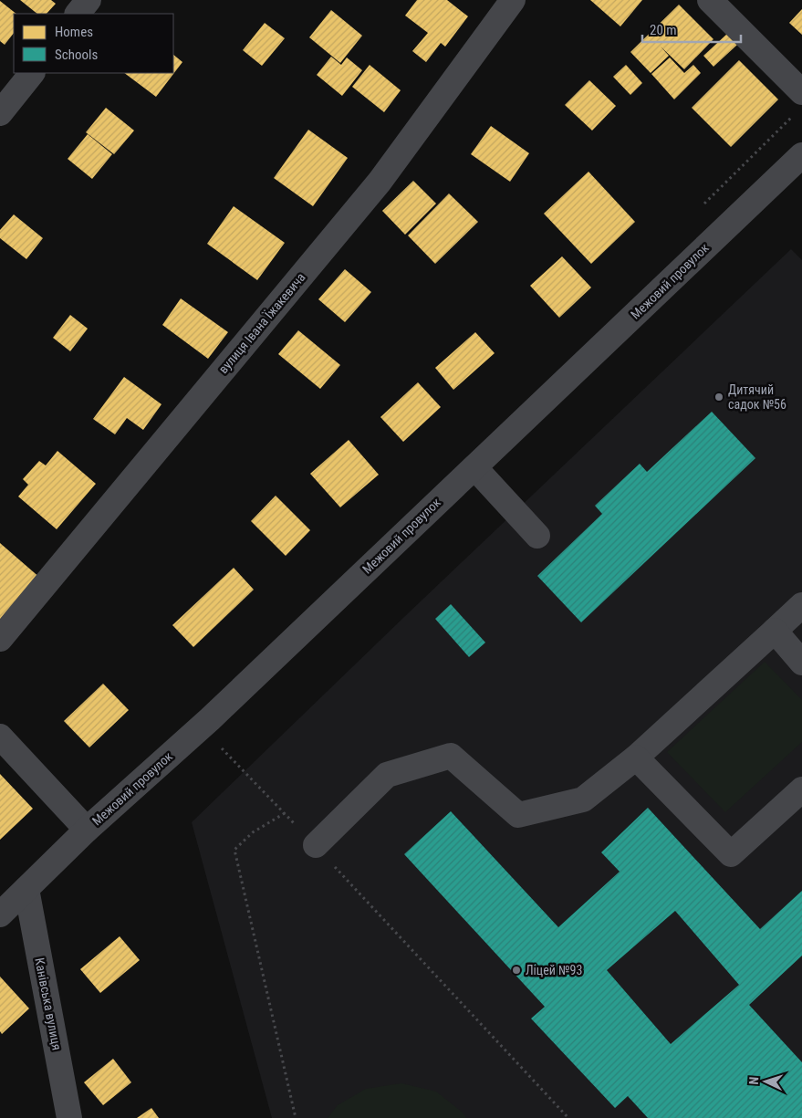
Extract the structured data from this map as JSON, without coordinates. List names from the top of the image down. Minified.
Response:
{"streets":{"street":["Межовий провулок","вулиця Івана Їжакевича","Канівська вулиця"]},"crossings":[["Межовий провулок","Канівська вулиця"]],"places":["Дитячий садок №56","Ліцей №93"],"legend":["Homes","Schools"],"scale_bar":"20 m","north":"left"}
